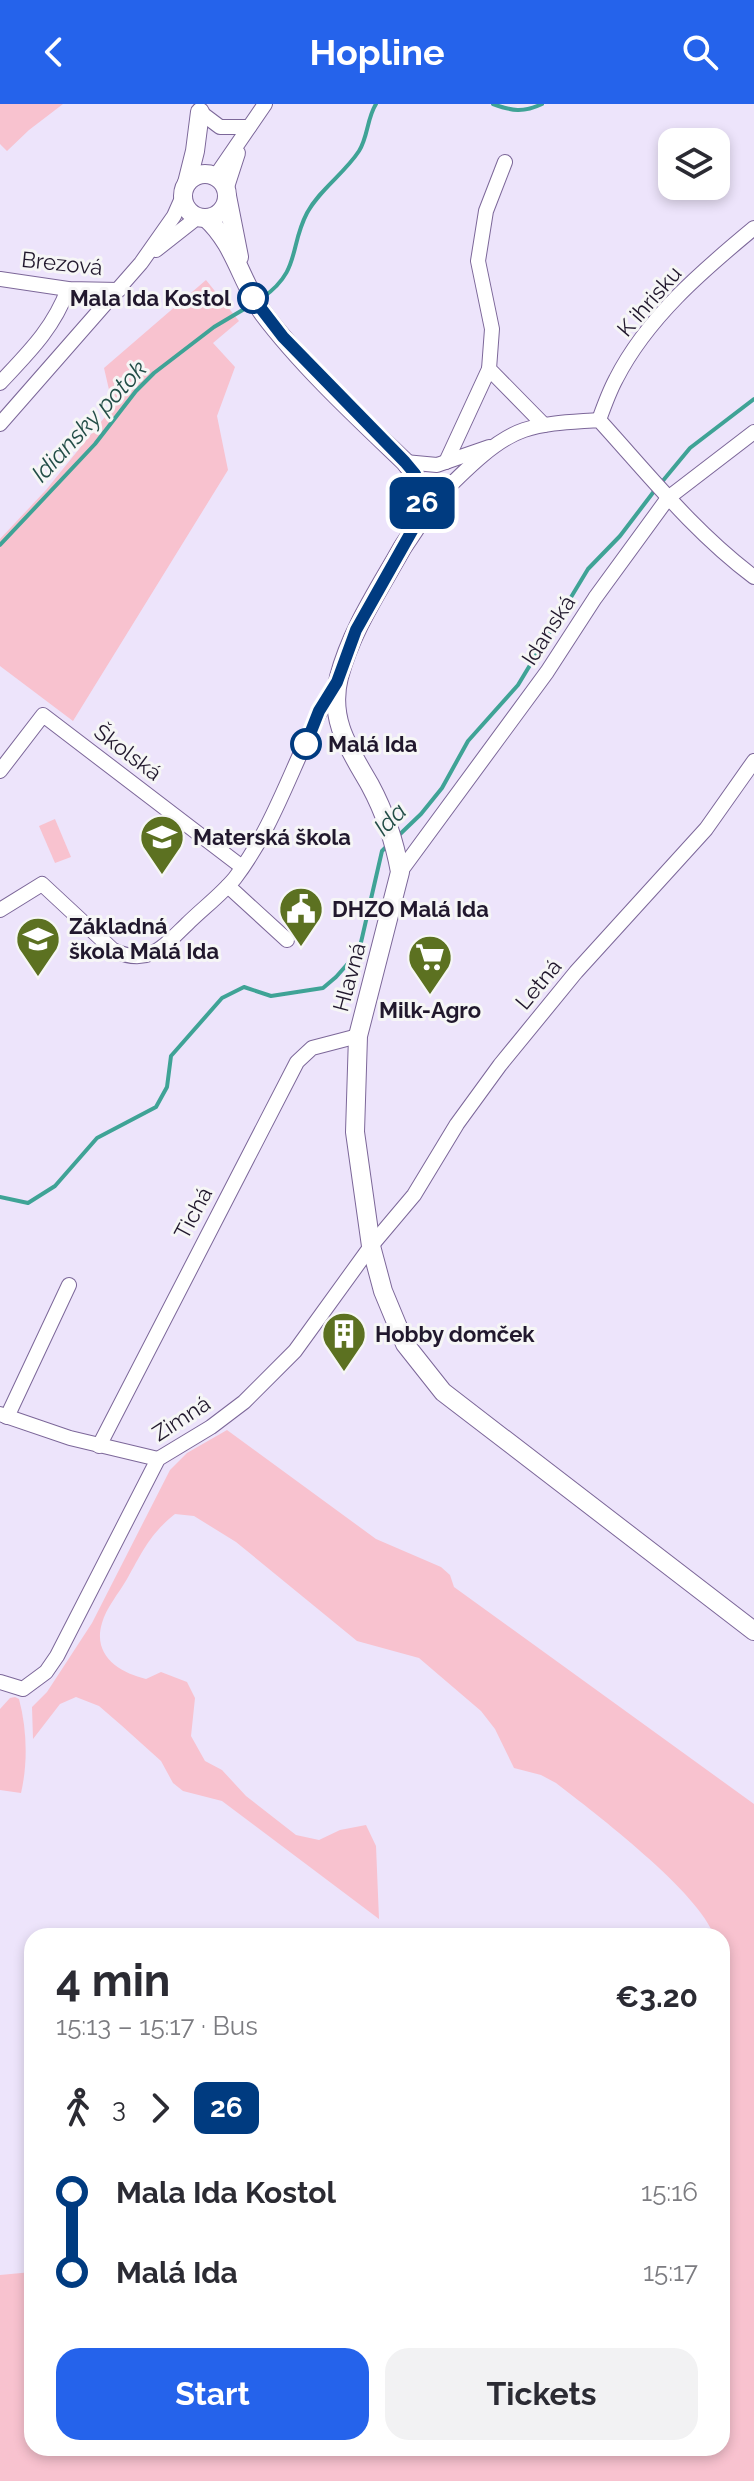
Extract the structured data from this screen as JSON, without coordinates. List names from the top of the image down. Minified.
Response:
{"streets":{"main road":["Hlavná"],"street":["Brezová","K ihrisku","Idanská","Školská","Letná","Tichá","Zimná"]},"crossings":[["Idanská","Hlavná"],["Hlavná","Letná"],["Hlavná","Tichá"],["Hlavná","Zimná"],["Letná","Zimná"]],"water":["Idiansky potok","Ida"],"places":{"other":["Mala Ida Kostol","Malá Ida"],"school or university":["Materská škola","Základná škola Malá Ida"],"public building":["DHZO Malá Ida"],"supermarket":["Milk-Agro"],"building":["Hobby domček"]},"lines":["bus line 26"],"page":{"header":"Hopline","on_map":"26","heading":["4 min","15:13 – 15:17 · Bus","€3.20"],"legs":["3","26"],"list":[{"name":"Mala Ida Kostol","value":"15:16"},{"name":"Malá Ida","value":"15:17"}],"buttons":["Start","Tickets"]}}
